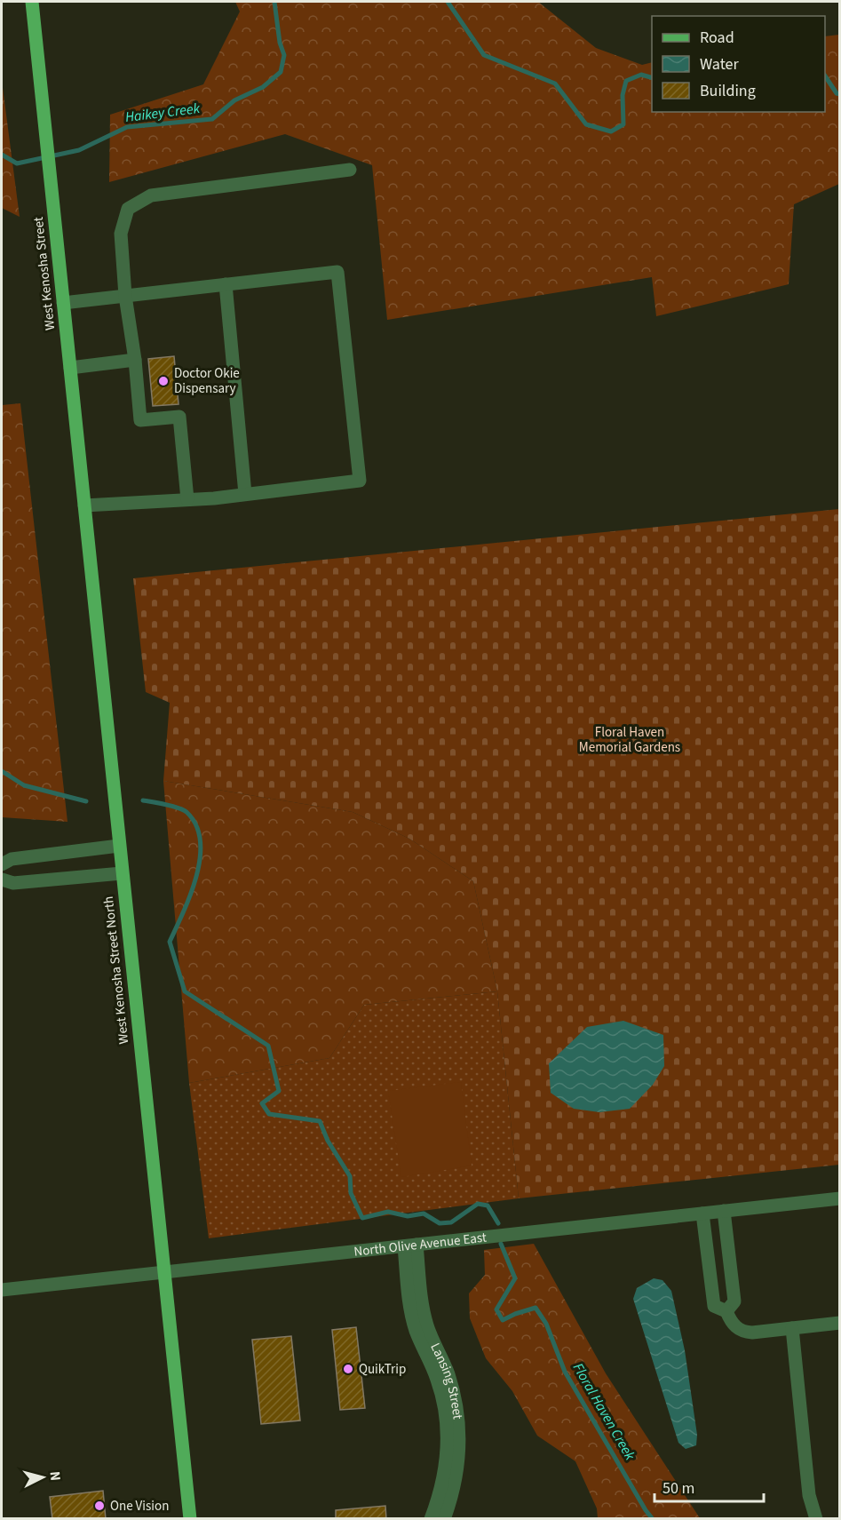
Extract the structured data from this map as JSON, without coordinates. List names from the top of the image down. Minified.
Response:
{"streets":{"main road":["West Kenosha Street","West Kenosha Street North"],"street":["North Olive Avenue East","Lansing Street"]},"crossings":[["West Kenosha Street","West Kenosha Street North"],["West Kenosha Street North","North Olive Avenue East"],["North Olive Avenue East","Lansing Street"]],"water":["Haikey Creek","Floral Haven Creek"],"parks":["Floral Haven Memorial Gardens"],"places":["Doctor Okie Dispensary","QuikTrip","One Vision"],"legend":["Road","Water","Building"],"scale_bar":"50 m","north":"right"}
